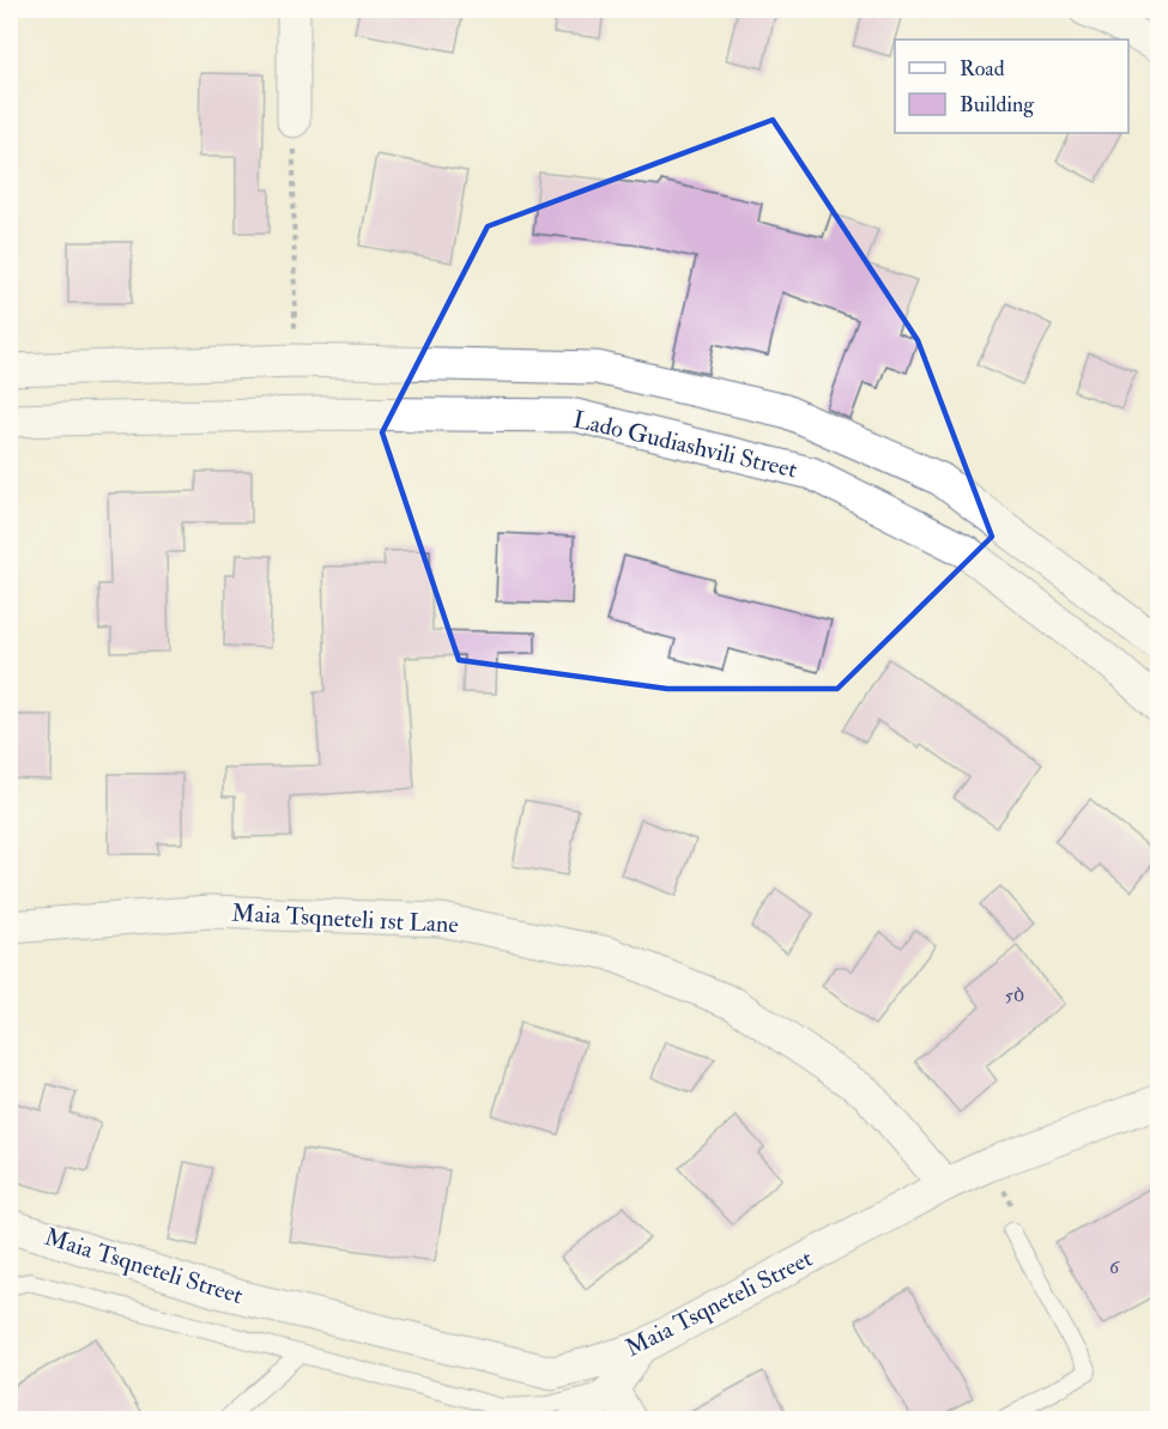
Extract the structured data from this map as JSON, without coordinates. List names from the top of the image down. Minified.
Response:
{"streets":{"street":["Lado Gudiashvili Street","Maia Tsqneteli 1st Lane","Maia Tsqneteli Street"]},"crossings":[["Maia Tsqneteli 1st Lane","Maia Tsqneteli Street"]],"house_numbers":["5ბ","6"],"legend":["Road","Building"]}
